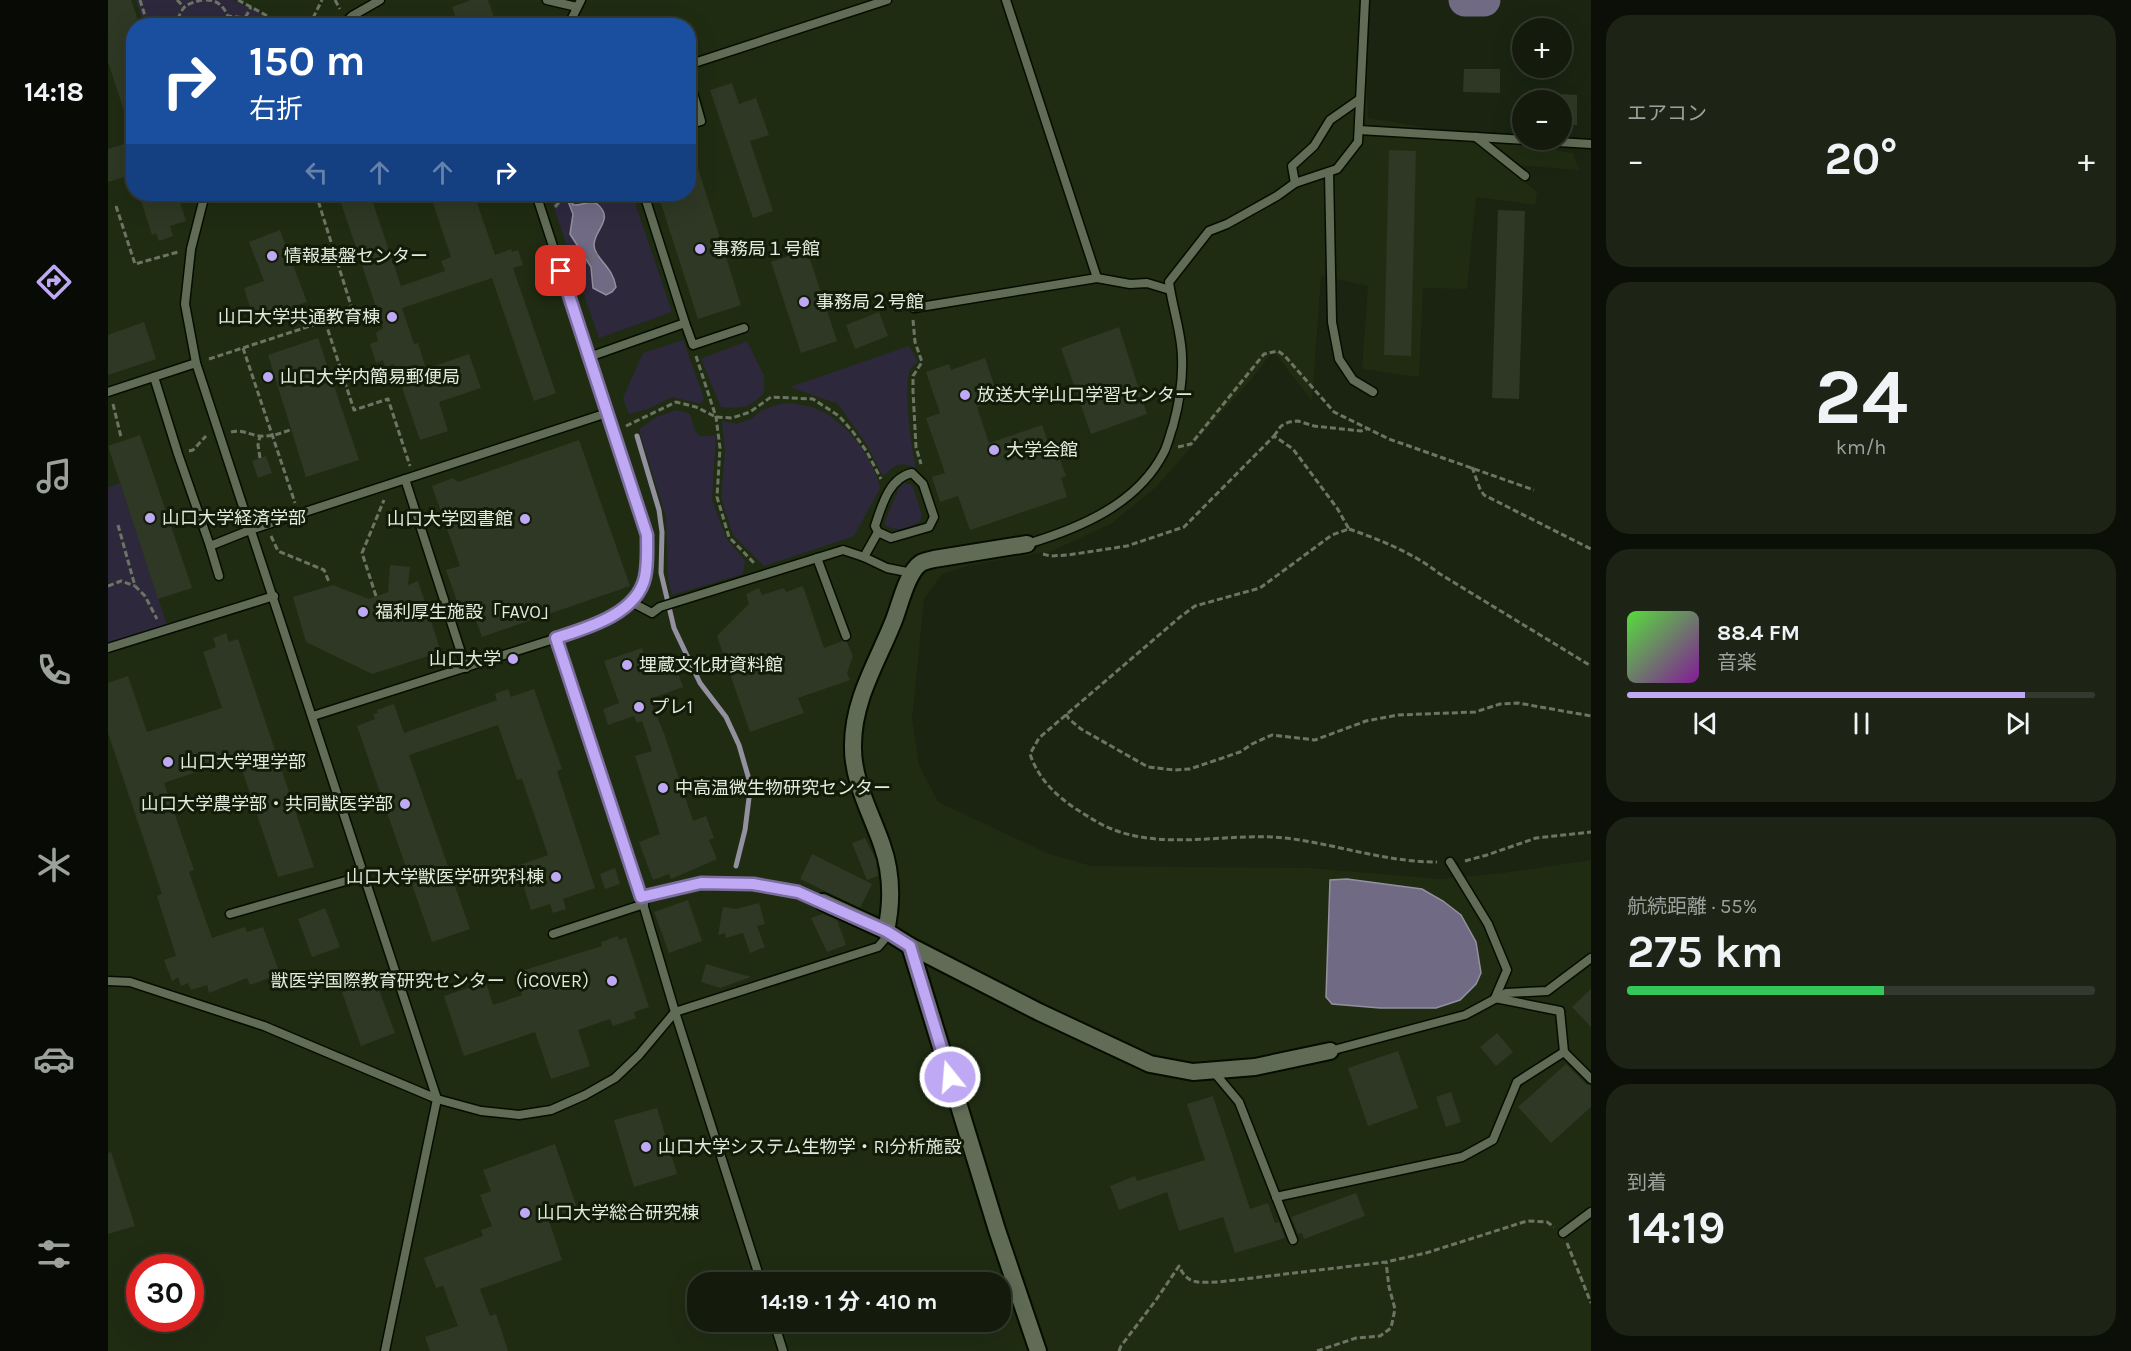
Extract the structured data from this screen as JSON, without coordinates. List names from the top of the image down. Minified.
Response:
{"places":["事務局１号館","情報基盤センター","事務局２号館","山口大学共通教育棟","山口大学内簡易郵便局","放送大学山口学習センター","大学会館","山口大学経済学部","山口大学図書館","福利厚生施設「FAVO」","山口大学","埋蔵文化財資料館","プレ1","山口大学理学部","中高温微生物研究センター","山口大学農学部・共同獣医学部","山口大学獣医学研究科棟","獣医学国際教育研究センター（iCOVER）","山口大学システム生物学・RI分析施設","山口大学総合研究棟"],"page":{"tabs":"14:18","tile":["エアコン",["24","km/h"],["航続距離 · 55%","275 km"],["到着","14:19"]],"map_buttons":["+","−"],"turn":["150 m","右折"],"heat":["−","20°","+"],"song":["88.4 FM","音楽"],"limit":"30","trip":"14:19 · 1 分 · 410 m"}}
